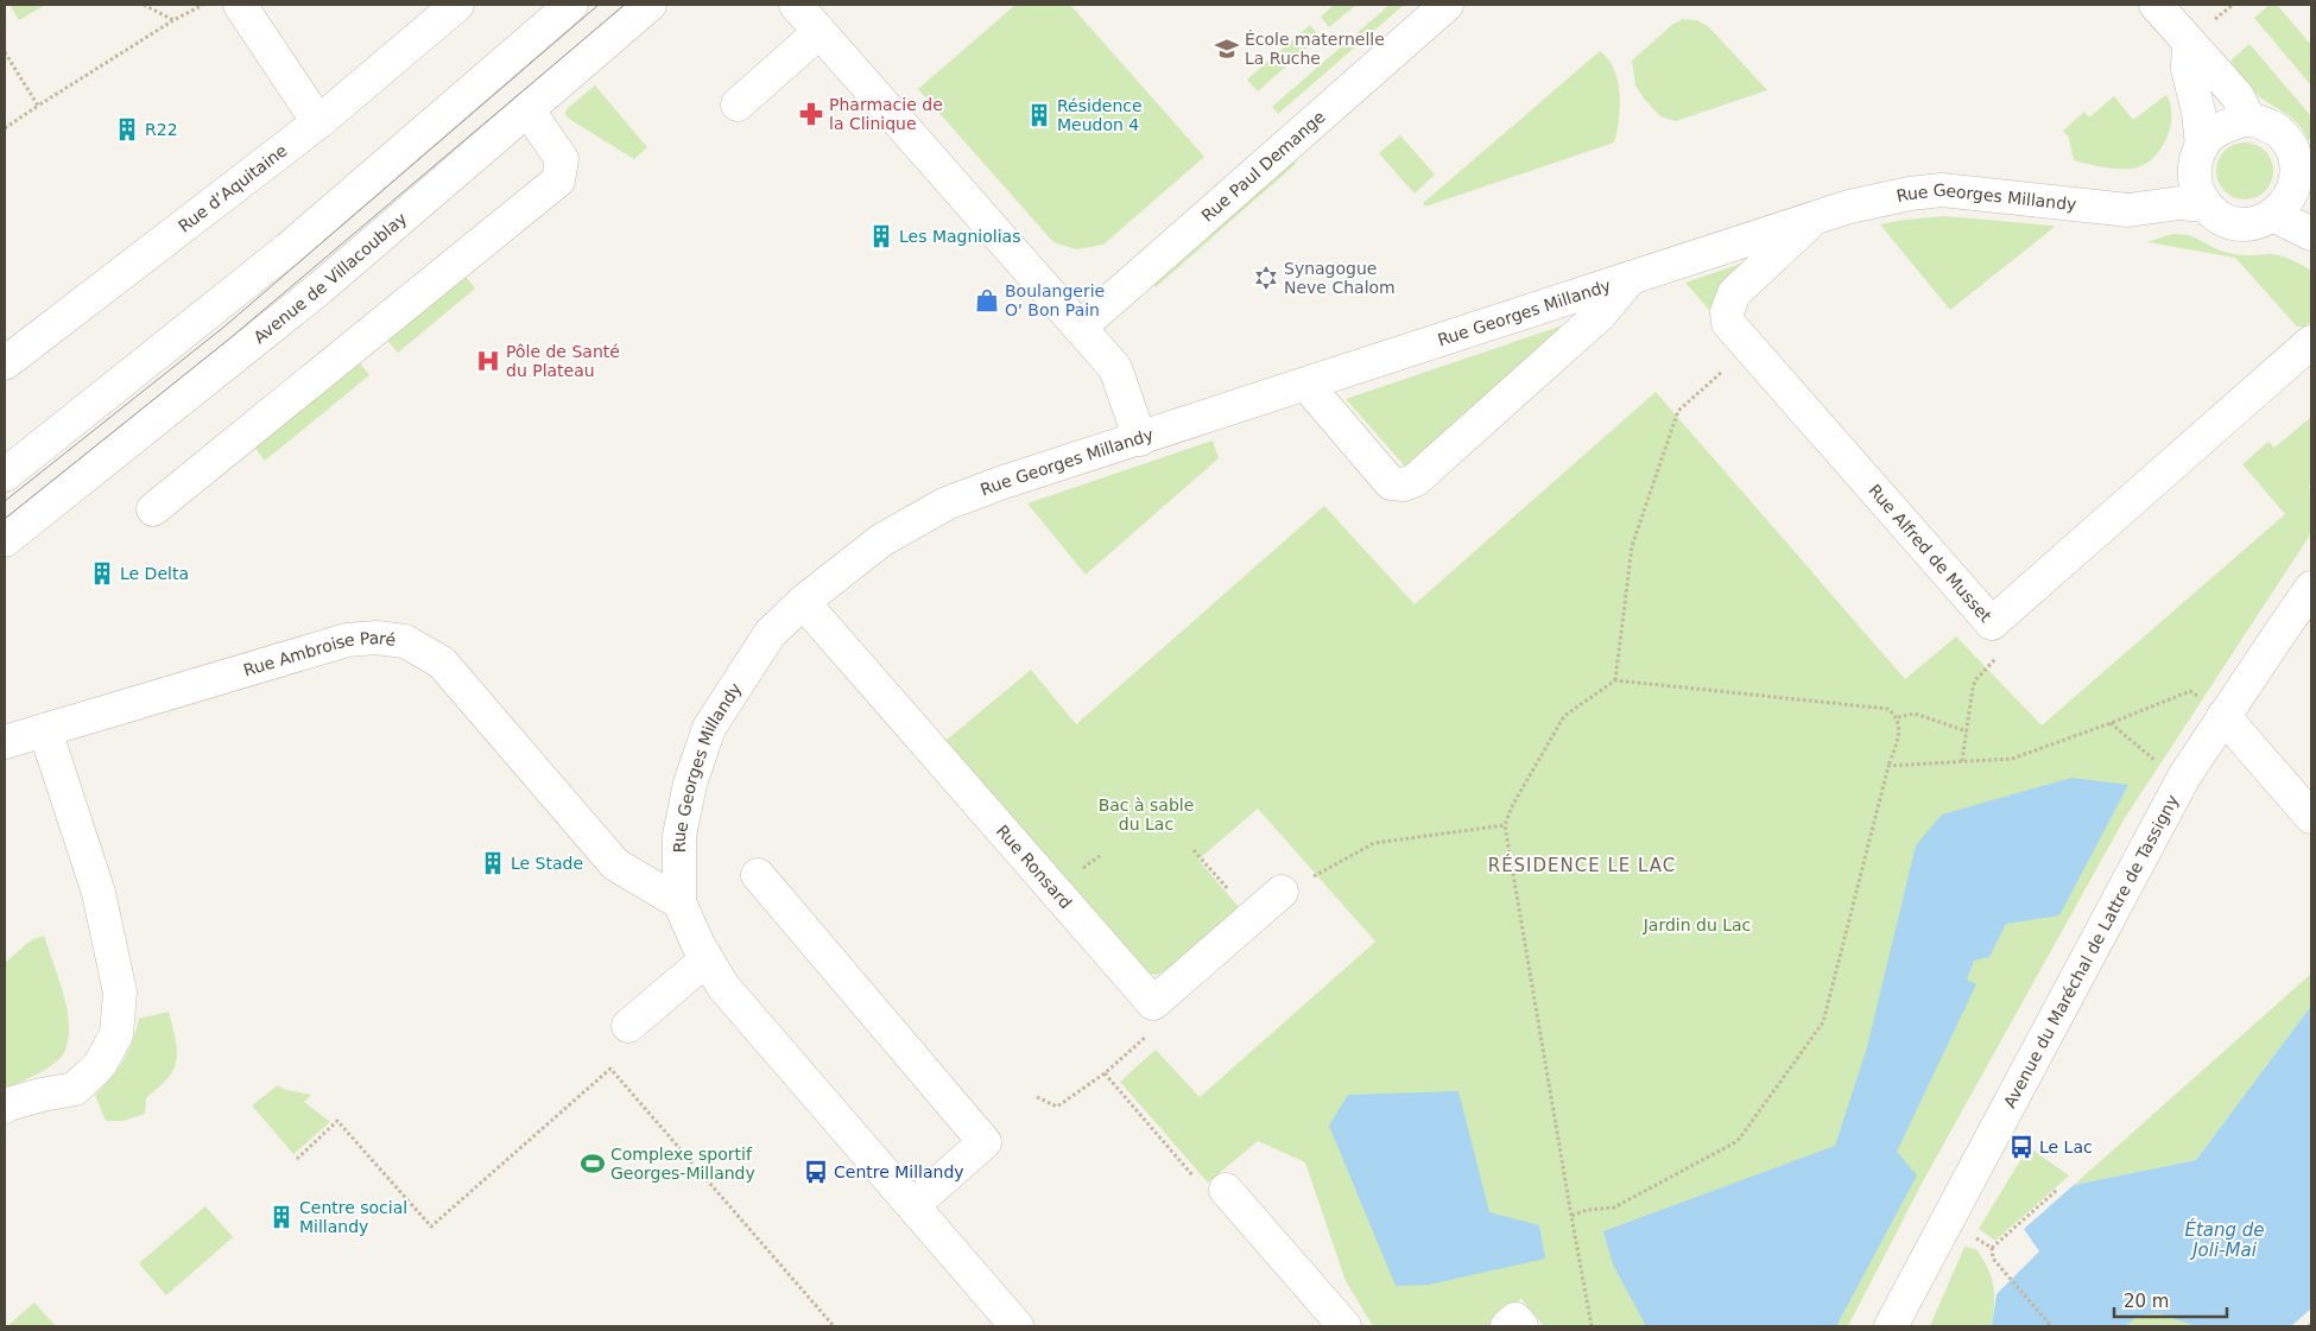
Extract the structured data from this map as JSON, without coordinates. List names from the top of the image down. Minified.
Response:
{"streets":{"street":["Rue Paul Demange","Rue d’Aquitaine","Rue Georges Millandy","Avenue de Villacoublay","Rue Alfred de Musset","Rue Ambroise Paré","Rue Ronsard","Avenue du Maréchal de Lattre de Tassigny"]},"crossings":[["Rue Georges Millandy","Rue Alfred de Musset"],["Rue Georges Millandy","Rue Ambroise Paré"],["Rue Georges Millandy","Rue Ronsard"]],"districts":["RÉSIDENCE LE LAC"],"water":["Étang de Joli-Mai"],"parks":["Bac à sable du Lac","Jardin du Lac"],"places":{"school or university":["École maternelle La Ruche"],"pharmacy":["Pharmacie de la Clinique"],"building":["Résidence Meudon 4","R22","Les Magniolias","Le Delta","Le Stade","Centre social Millandy"],"synagogue":["Synagogue Neve Chalom"],"shop":["Boulangerie O' Bon Pain"],"hospital":["Pôle de Santé du Plateau"],"bus stop":["Le Lac","Centre Millandy"],"sports":["Complexe sportif Georges-Millandy"]},"scale_bar":"20 m"}
